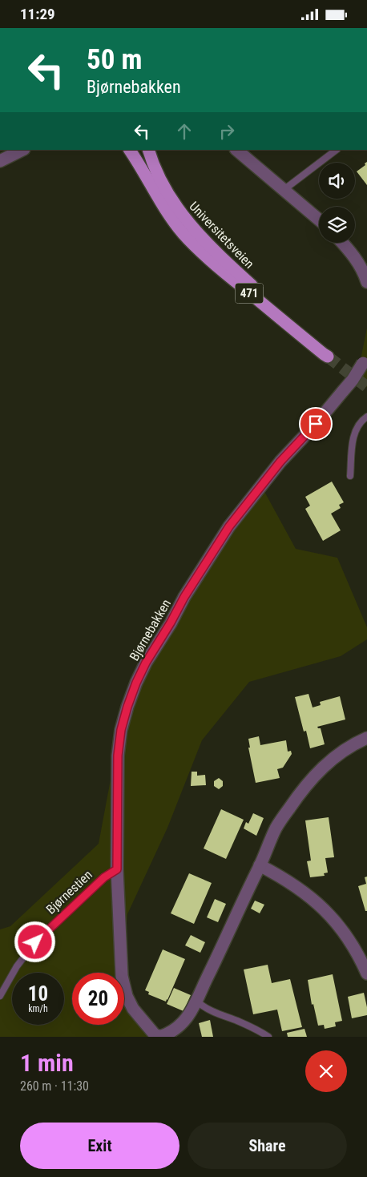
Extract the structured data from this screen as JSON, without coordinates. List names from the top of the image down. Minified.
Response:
{"streets":{"main road":["Universitetsveien","471"],"street":["Bjørnebakken"],"lane":["Bjørnestien"]},"crossings":[["Bjørnebakken","Bjørnestien"]],"page":{"status":"11:29","turn":["50 m","Bjørnebakken"],"speed":"10 km/h","limit":"20","heading":["1 min","260 m · 11:30"],"buttons":["Exit","Share"]}}
